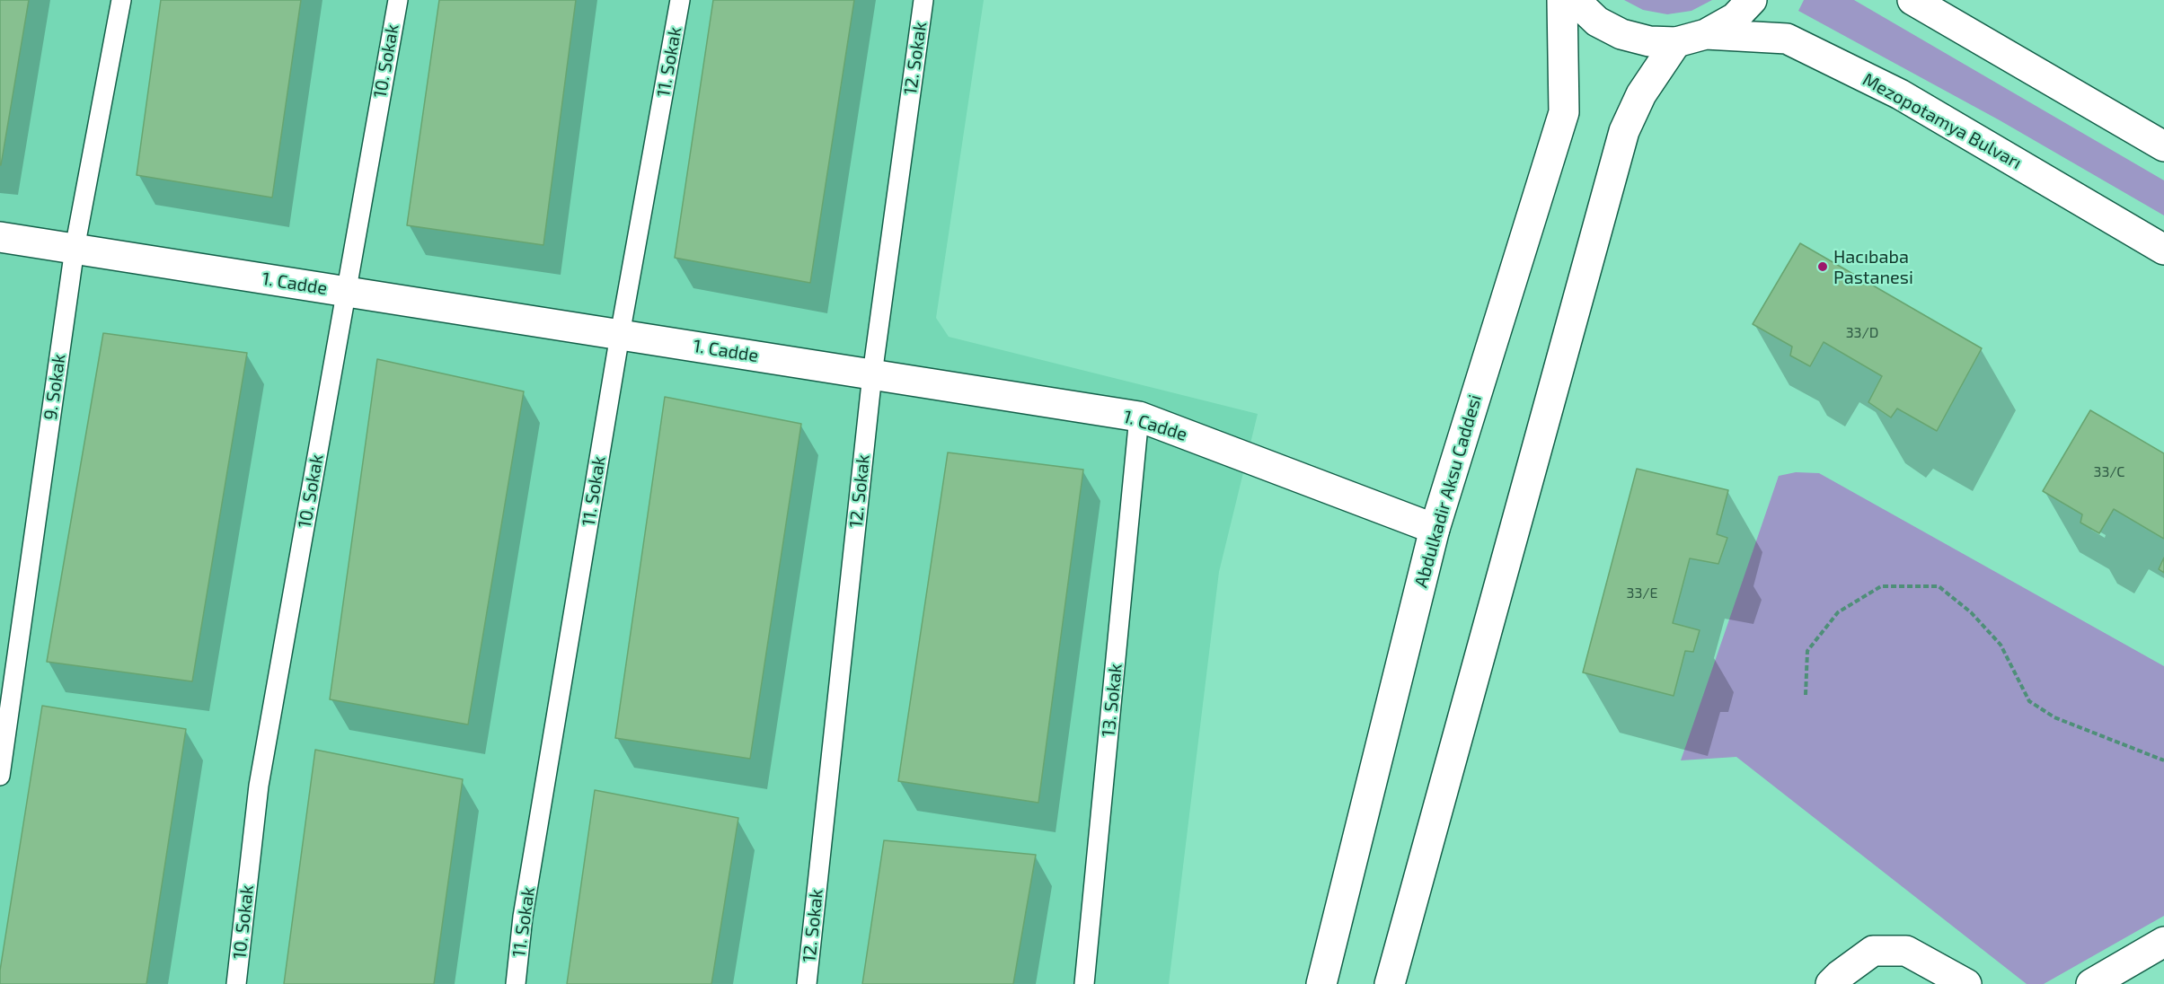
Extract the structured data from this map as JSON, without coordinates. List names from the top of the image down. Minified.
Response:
{"streets":{"main road":["Mezopotamya Bulvarı","1. Cadde","Abdulkadir Aksu Caddesi"],"lane":["12. Sokak","10. Sokak","11. Sokak","9. Sokak","13. Sokak"]},"crossings":[["12. Sokak","1. Cadde"],["10. Sokak","1. Cadde"],["11. Sokak","1. Cadde"],["1. Cadde","9. Sokak"],["1. Cadde","Abdulkadir Aksu Caddesi"],["1. Cadde","13. Sokak"]],"places":["Hacıbaba Pastanesi"],"house_numbers":["33/D","33/C","33/E"]}
